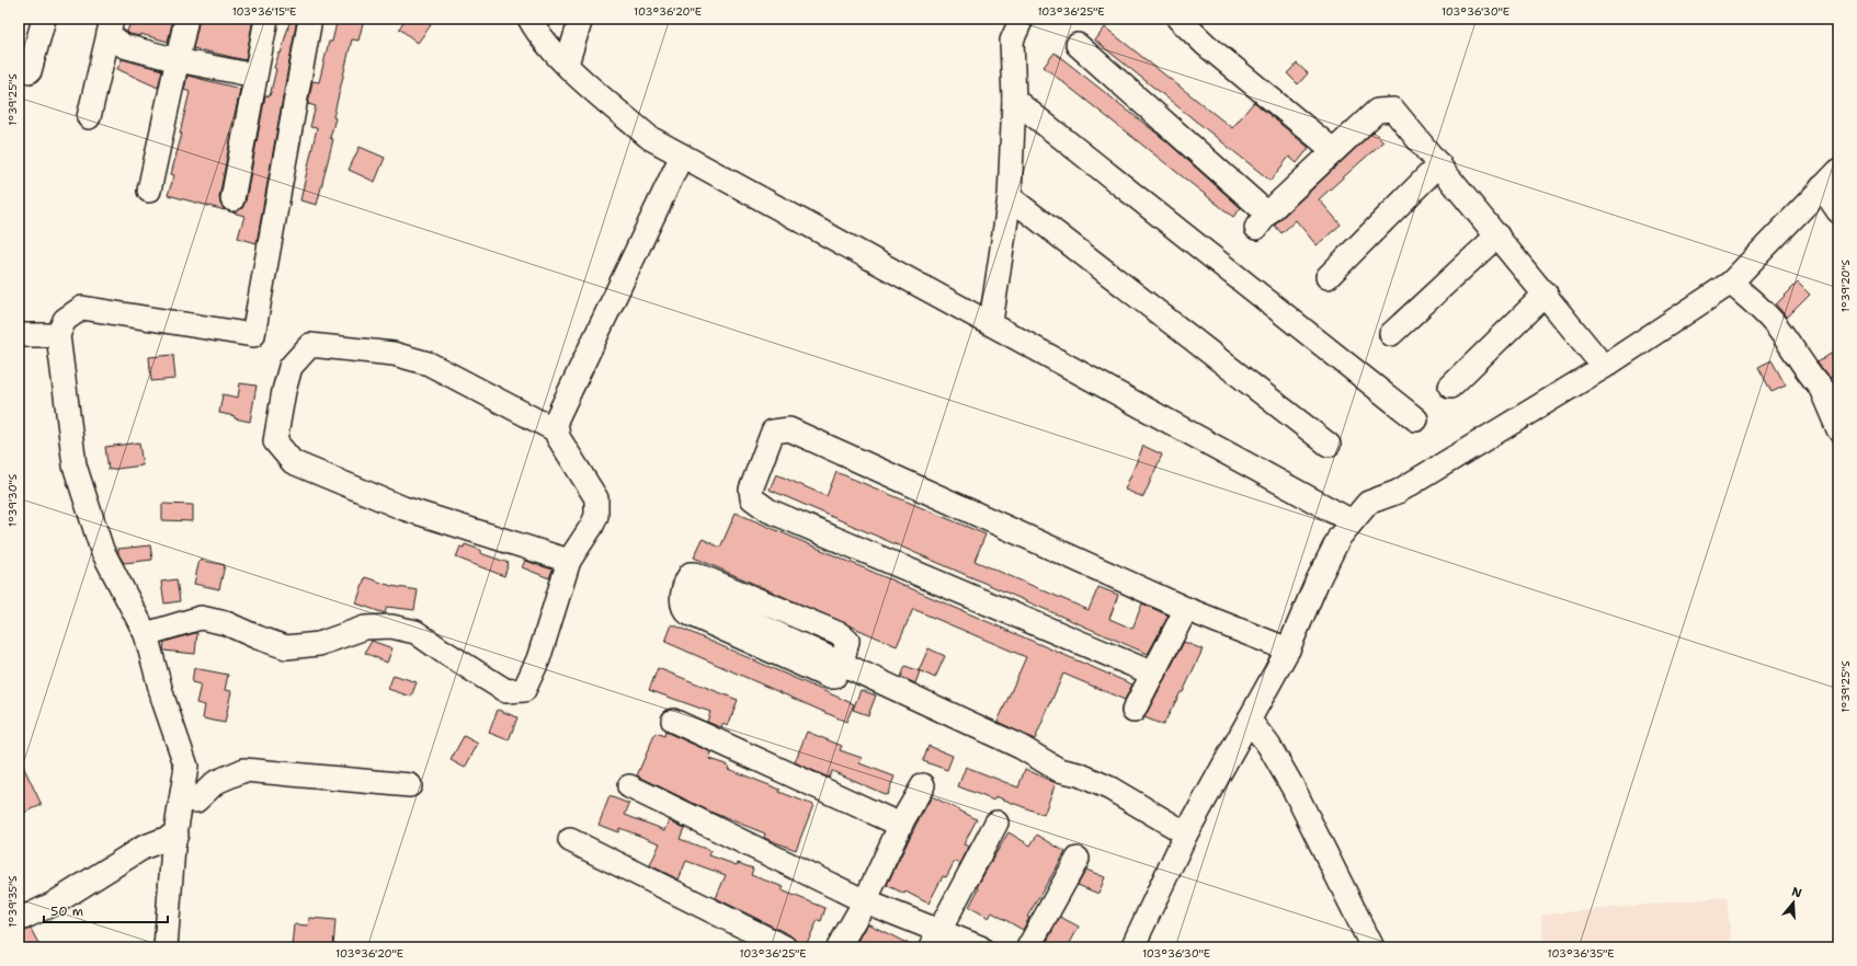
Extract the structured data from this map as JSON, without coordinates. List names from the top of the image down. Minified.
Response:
{"scale_bar":"50 m","north":"top","coordinates":["103°36'15\"E","103°36'20\"E","103°36'25\"E","103°36'30\"E","1°39'25\"S","1°39'20\"S","1°39'30\"S","1°39'35\"S","103°36'35\"E"]}
